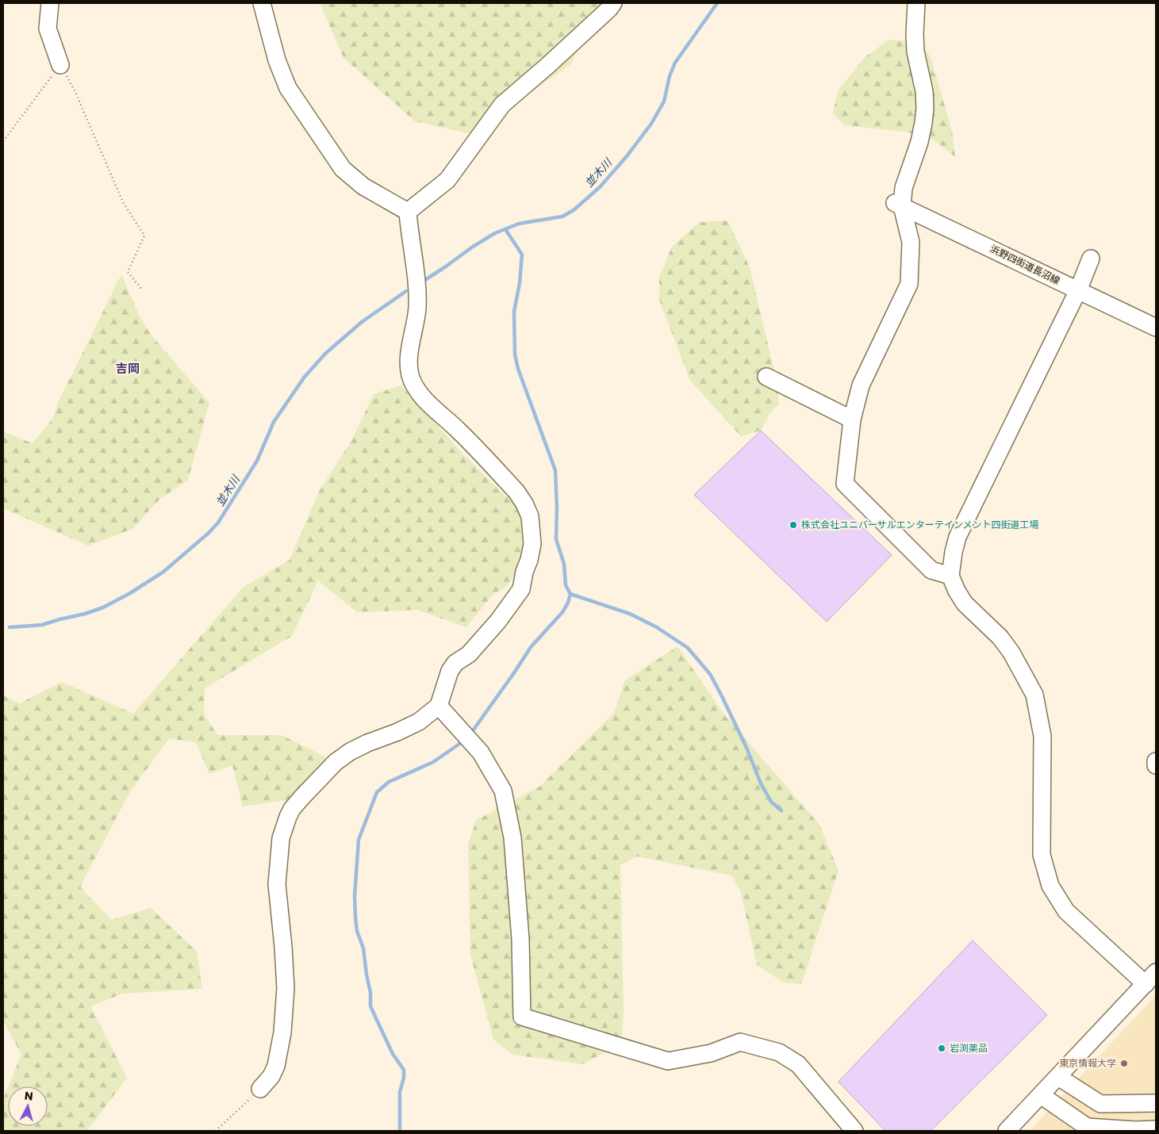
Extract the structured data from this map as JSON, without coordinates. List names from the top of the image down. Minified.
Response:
{"streets":{"street":["浜野四街道長沼線"]},"districts":["吉岡"],"water":["並木川"],"places":["株式会社ユニバーサルエンターテインメント四街道工場","岩渕薬品","東京情報大学"],"north":"top"}
